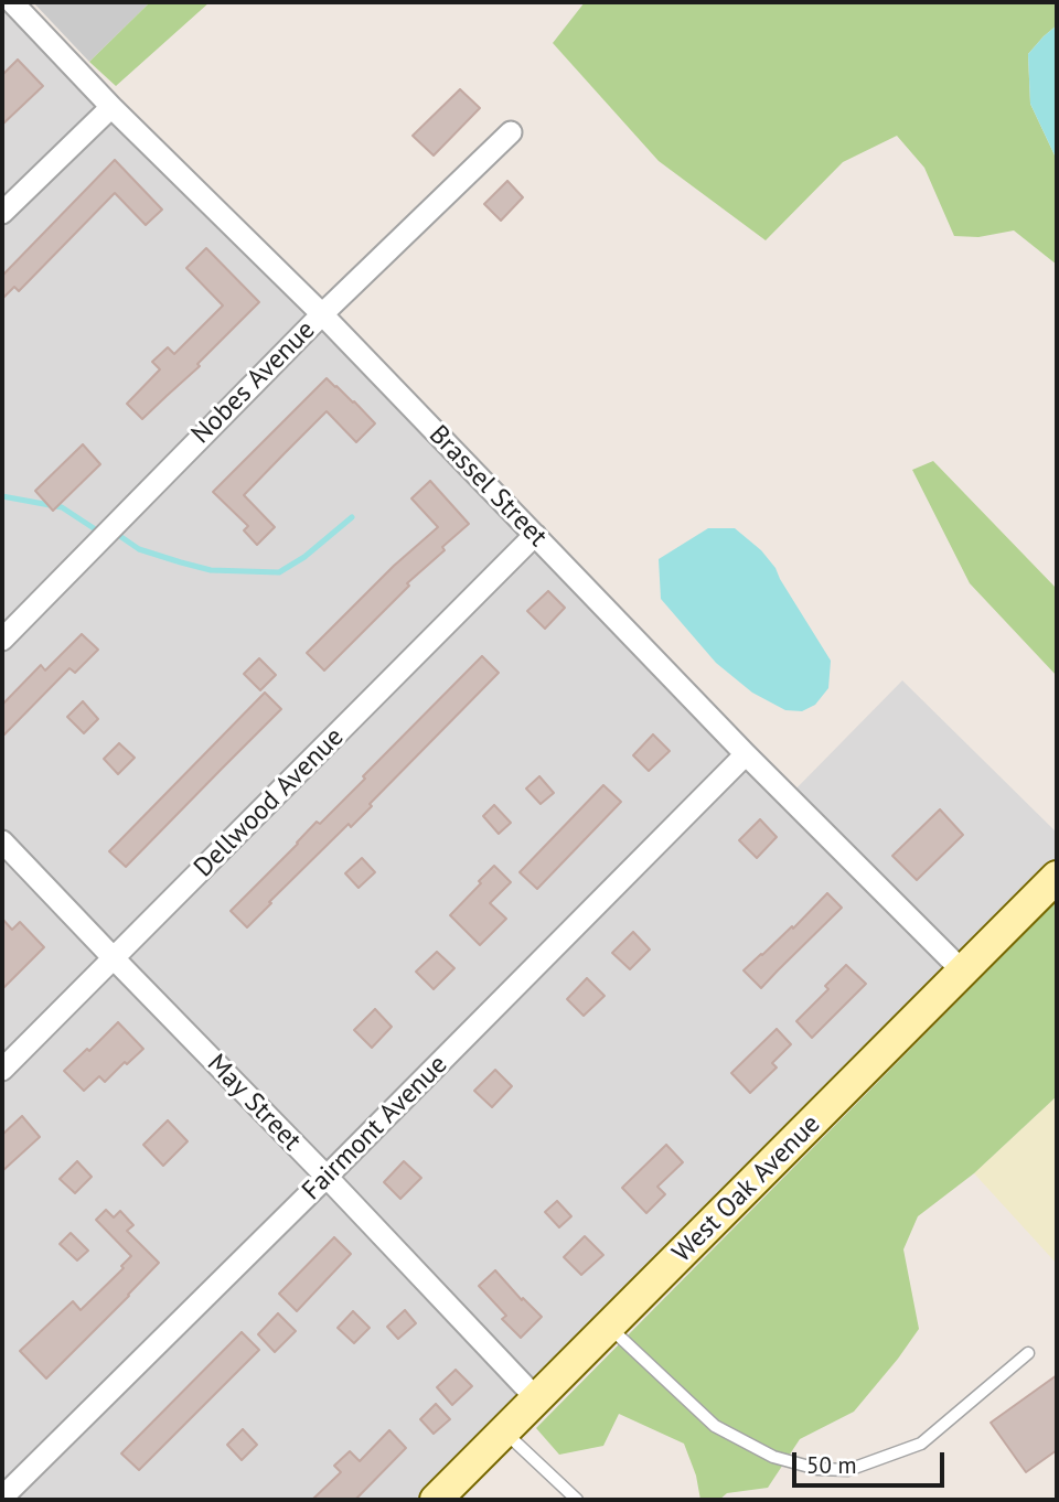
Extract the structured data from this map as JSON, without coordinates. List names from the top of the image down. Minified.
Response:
{"streets":{"street":["Nobes Avenue","Brassel Street","Dellwood Avenue","May Street","Fairmont Avenue","West Oak Avenue"]},"crossings":[["Nobes Avenue","Brassel Street"],["Brassel Street","Dellwood Avenue"],["Brassel Street","Fairmont Avenue"],["Brassel Street","West Oak Avenue"],["Dellwood Avenue","May Street"],["May Street","Fairmont Avenue"],["May Street","West Oak Avenue"]],"scale_bar":"50 m"}
